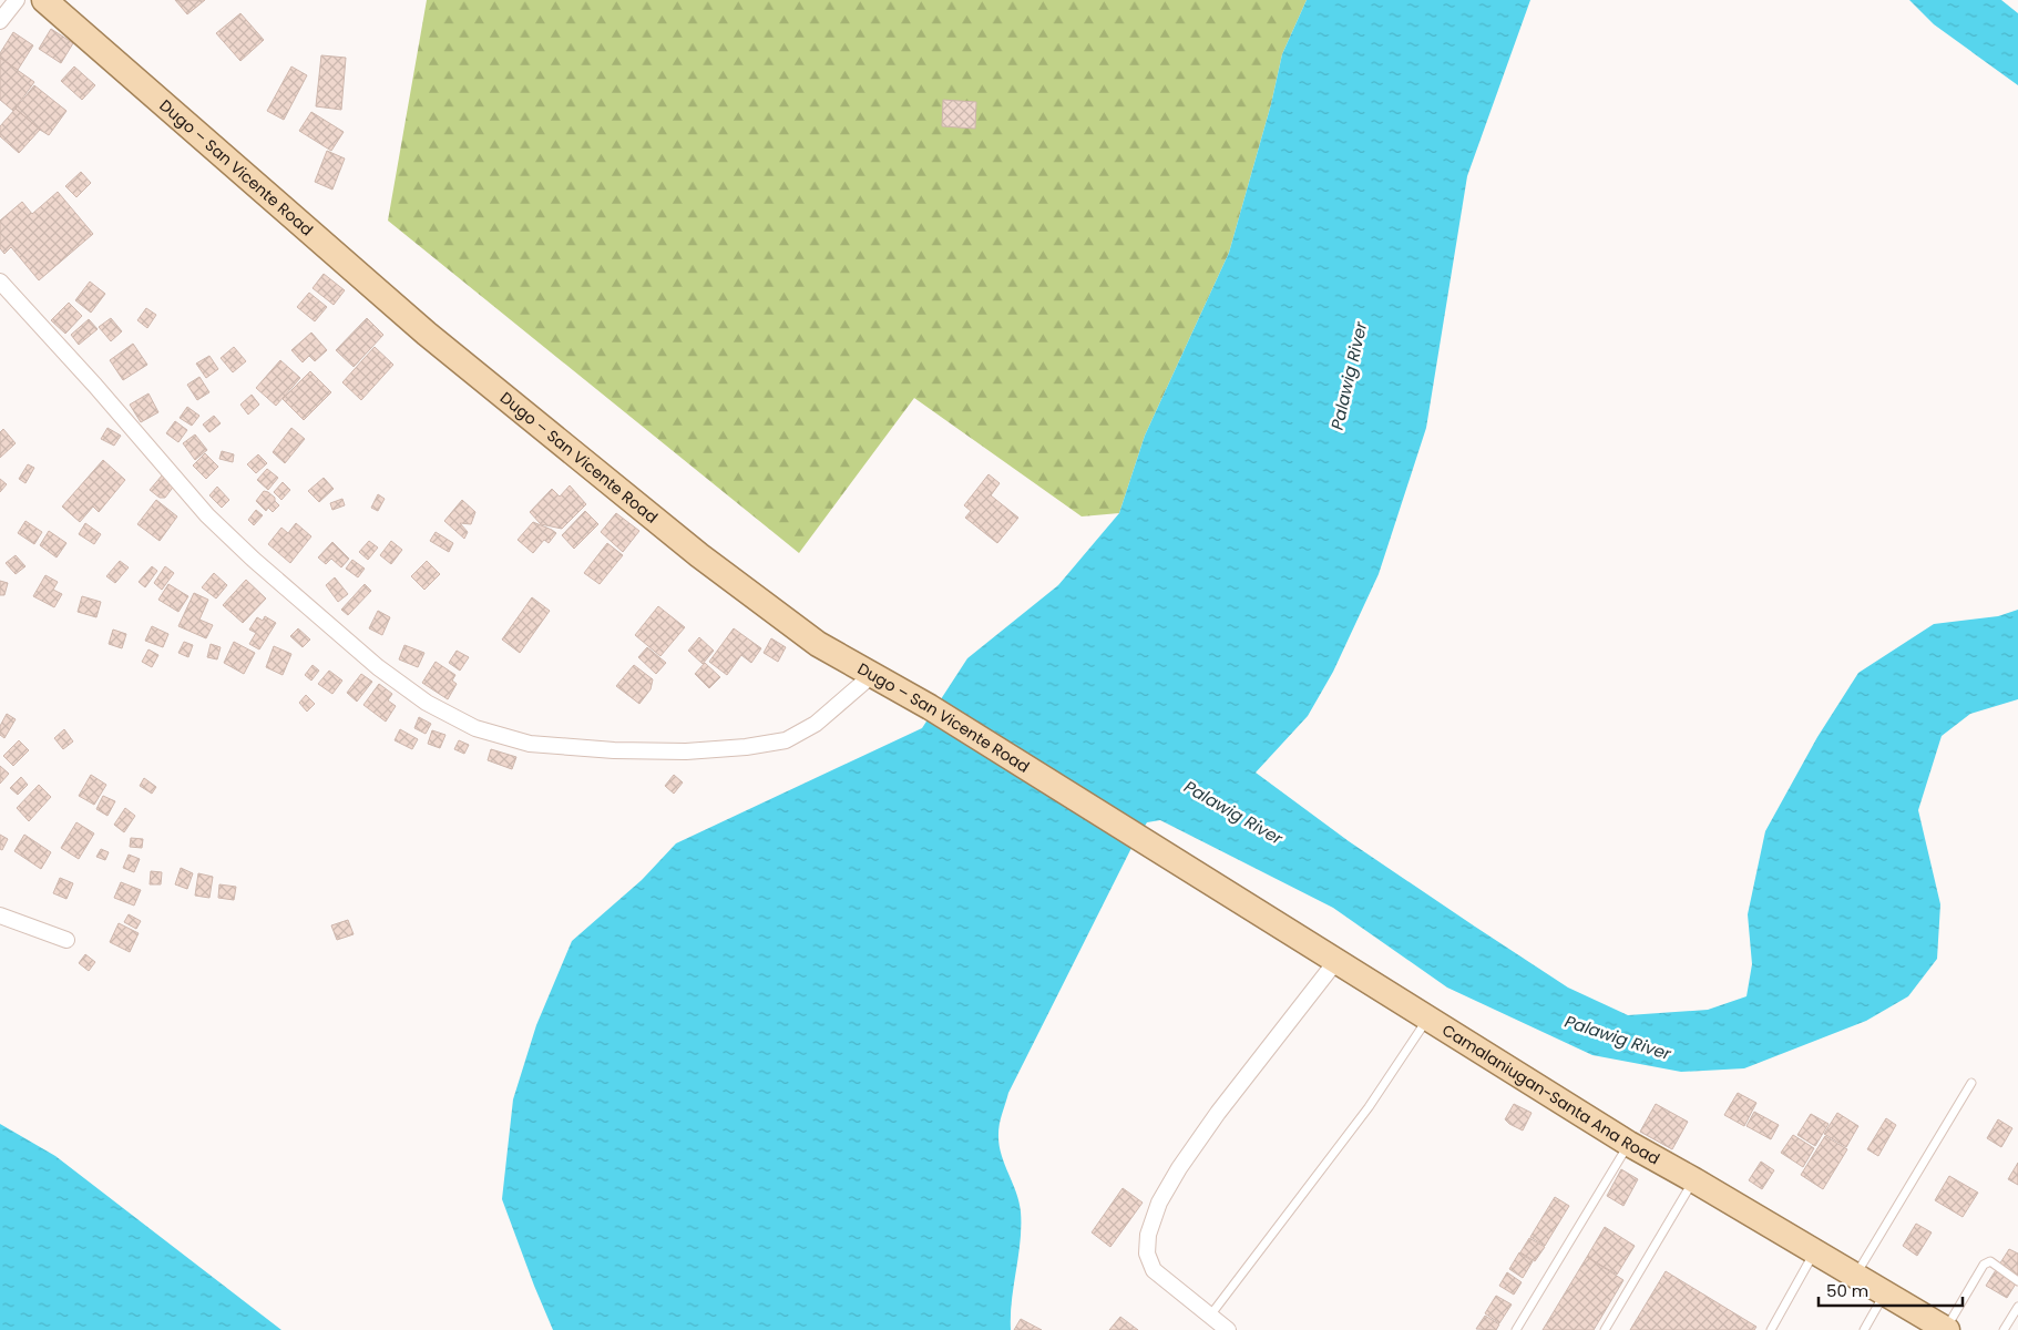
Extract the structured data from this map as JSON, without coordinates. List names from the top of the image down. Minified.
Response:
{"streets":{"main road":["Dugo – San Vicente Road","Camalaniugan-Santa Ana Road"]},"crossings":[["Dugo – San Vicente Road","Camalaniugan-Santa Ana Road"]],"water":["Palawig River"],"scale_bar":"50 m"}
